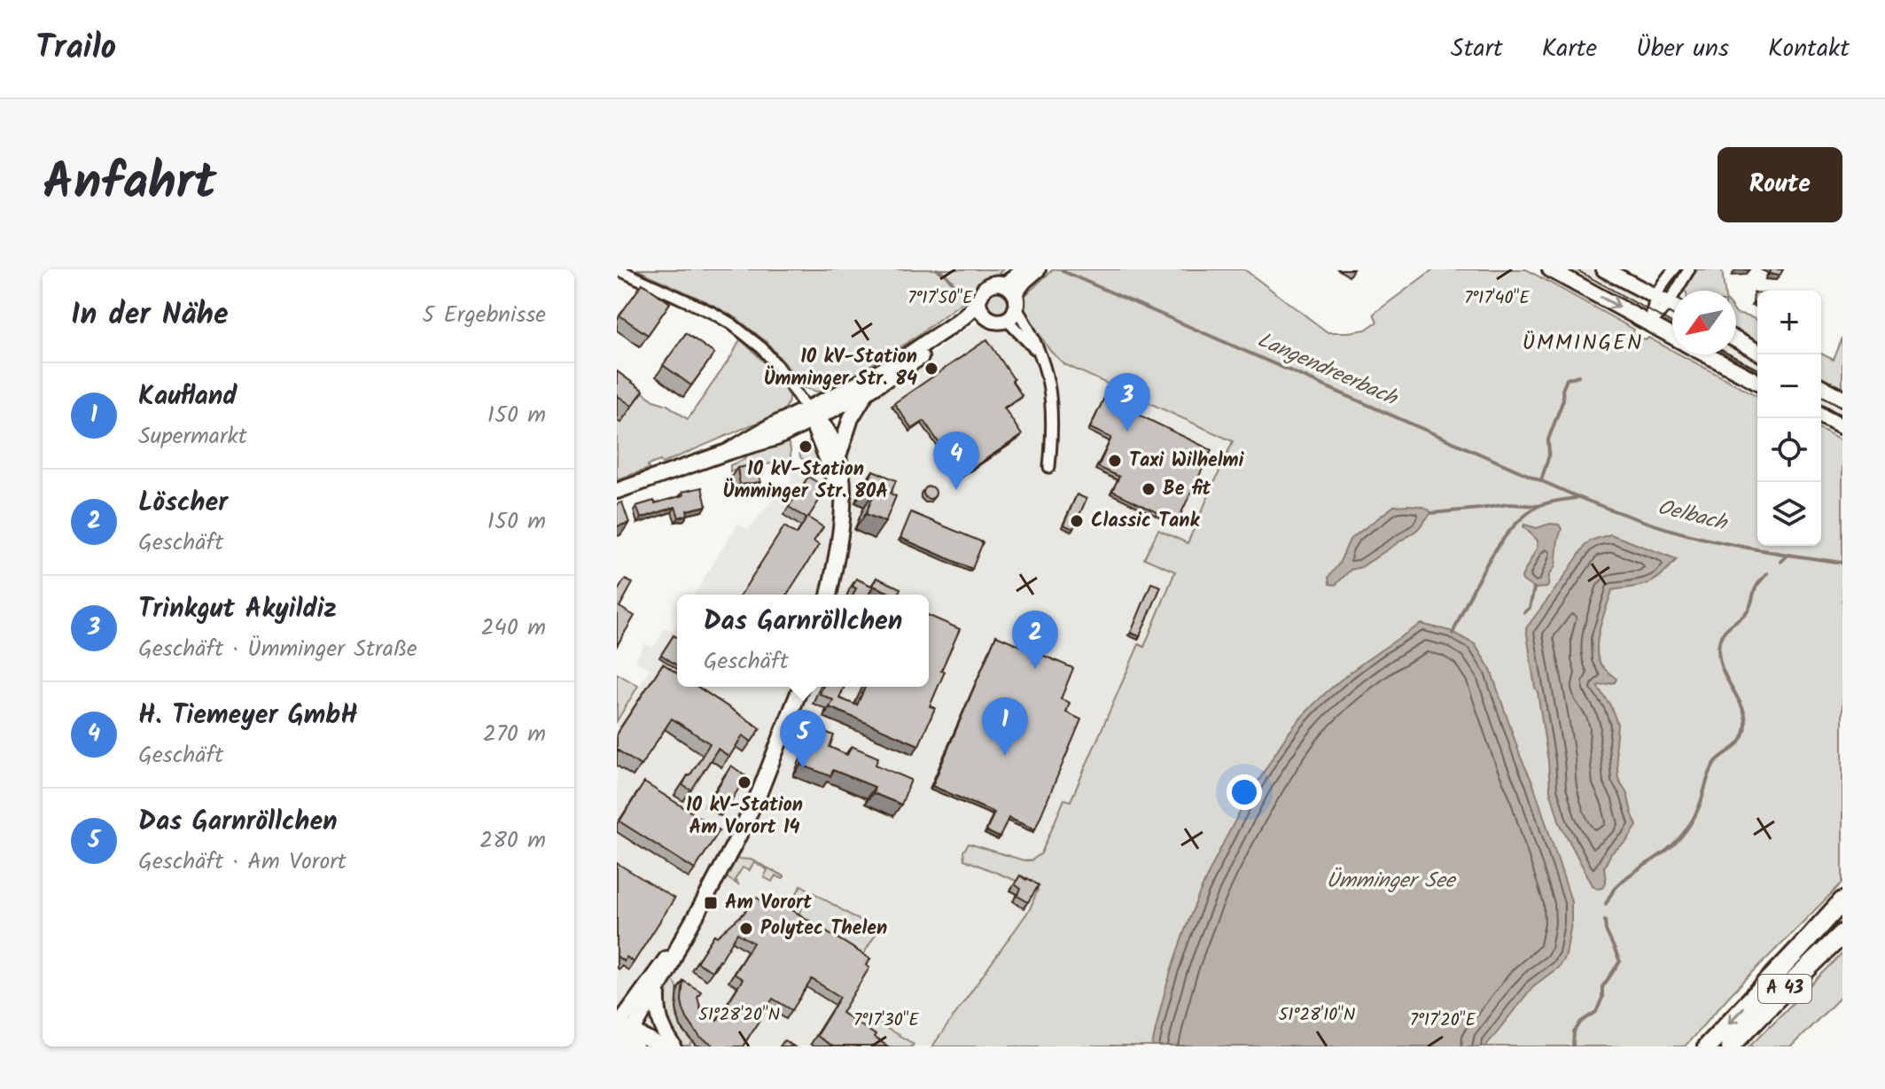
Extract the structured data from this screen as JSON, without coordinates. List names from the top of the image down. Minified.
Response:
{"streets":{"highway":["A 43"]},"districts":["ÜMMINGEN"],"water":["Langendreerbach","Oelbach","Ümminger See"],"places":{"other":["10 kV-Station Ümminger Str. 84","10 kV-Station Ümminger Str. 80A","Taxi Wilhelmi","Be fit","Classic Tank","10 kV-Station Am Vorort 14","Polytec Thelen"],"transit":["Am Vorort"]},"north":"bottom left","page":{"header":"Trailo","nav":["Start","Karte","Über uns","Kontakt"],"title":"Anfahrt","buttons":"Route","heading":["In der Nähe","5 Ergebnisse"],"map_buttons":["+","−"],"list":[{"mark":"1","name":"Kaufland","note":"Supermarkt","value":"150 m"},{"mark":"2","name":"Löscher","note":"Geschäft","value":"150 m"},{"mark":"3","name":"Trinkgut Akyildiz","note":"Geschäft · Ümminger Straße","value":"240 m"},{"mark":"4","name":"H. Tiemeyer GmbH","note":"Geschäft","value":"270 m"},{"mark":"5","name":"Das Garnröllchen","note":"Geschäft · Am Vorort","value":"280 m"}],"pins":["3","4","2","1","5"],"popup":["Das Garnröllchen","Geschäft"]},"coordinates":["7°17'50\"E","7°17'40\"E","51°28'20\"N","51°28'10\"N","7°17'30\"E","7°17'20\"E"]}
